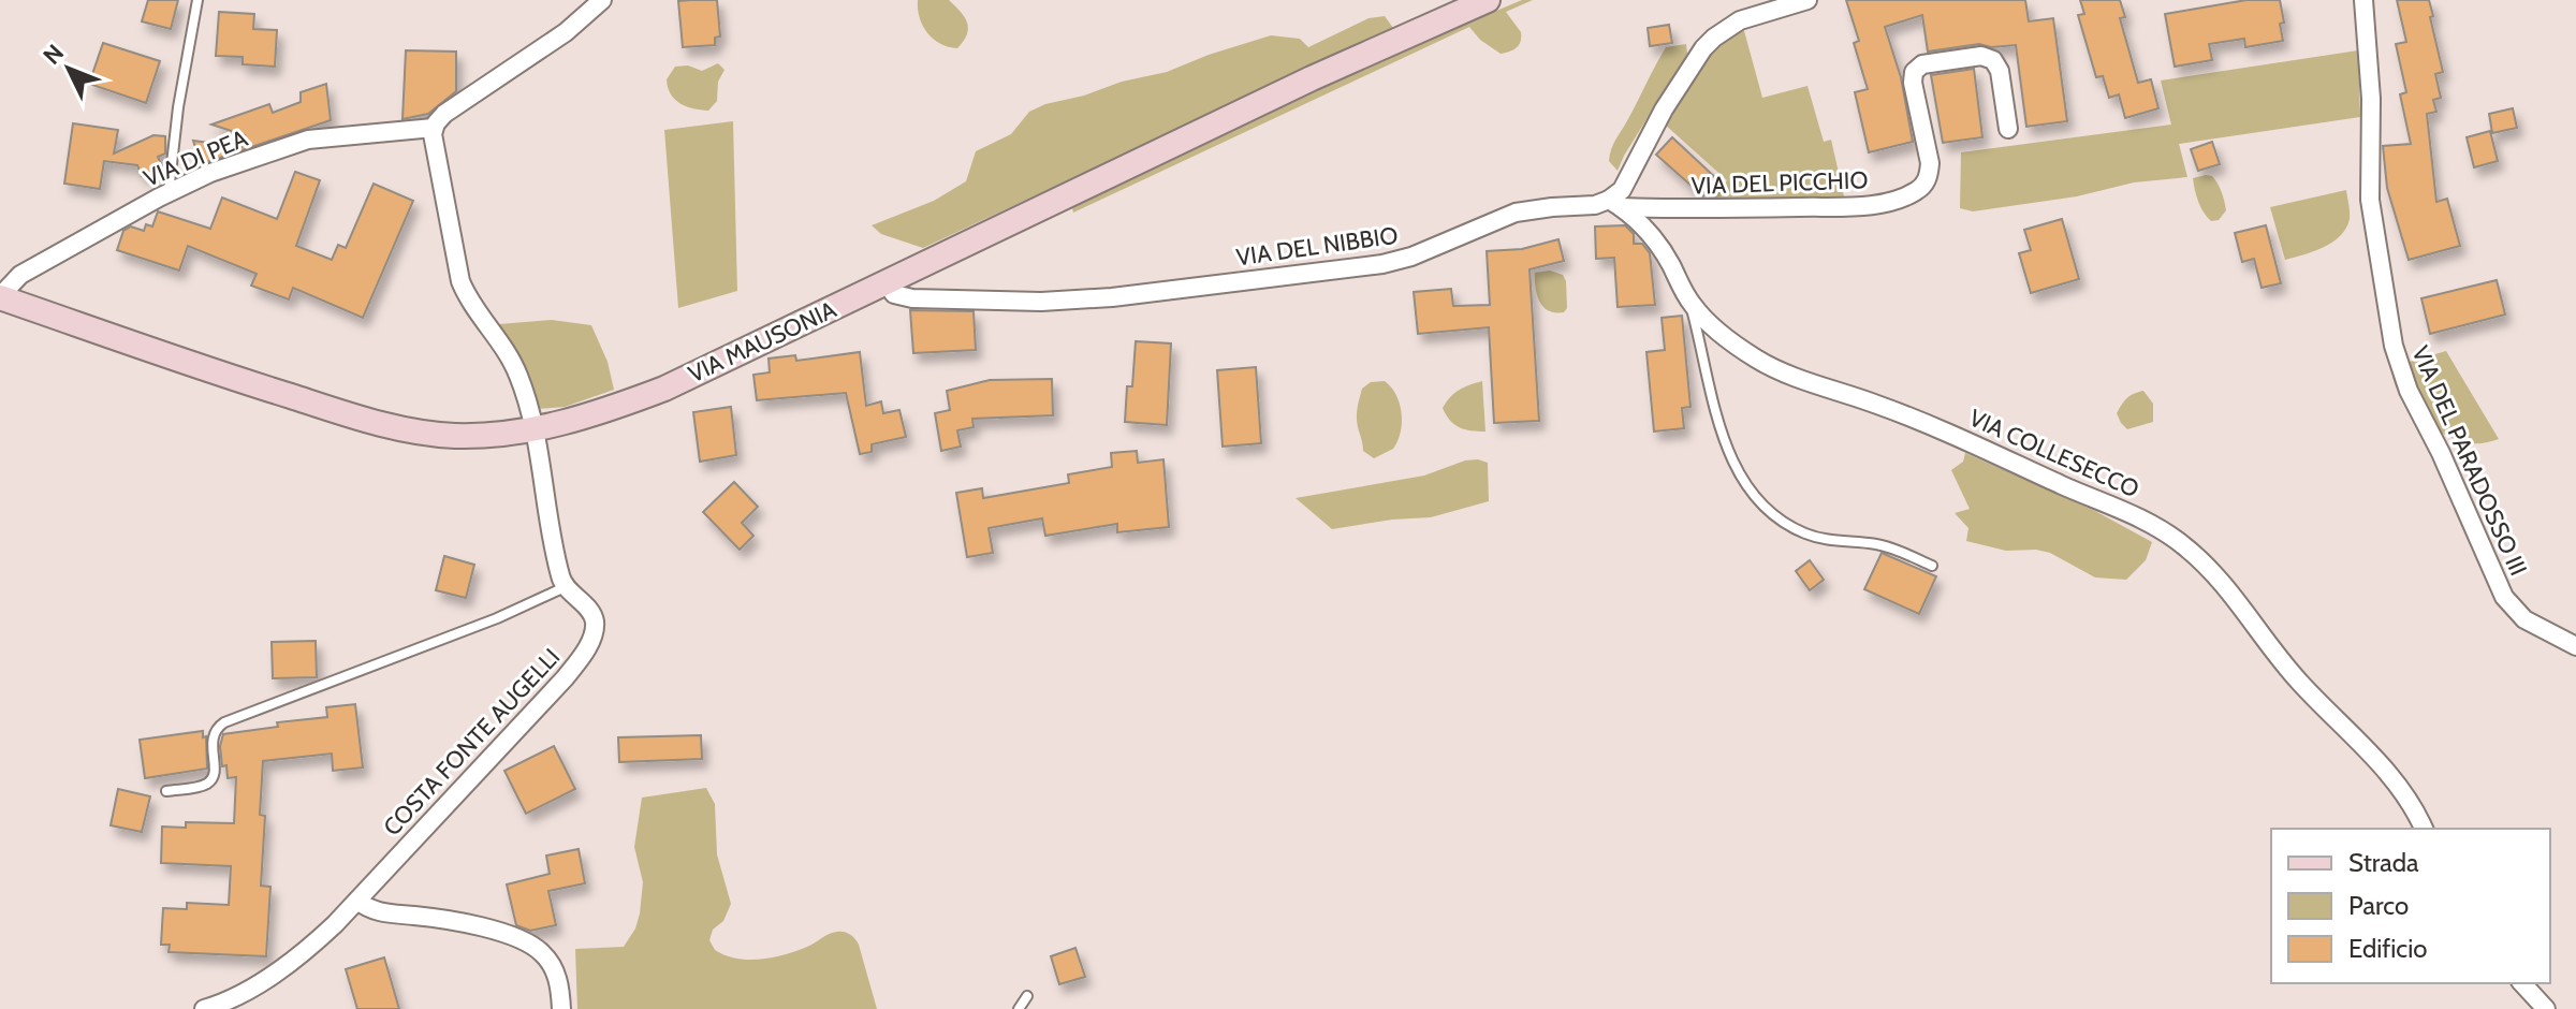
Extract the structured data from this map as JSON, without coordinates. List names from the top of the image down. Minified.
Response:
{"streets":{"main road":["VIA MAUSONIA"],"street":["VIA DI PEA","VIA DEL PICCHIO","VIA DEL NIBBIO","VIA COLLESECCO","VIA DEL PARADOSSO III","COSTA FONTE AUGELLI"]},"crossings":[["VIA DI PEA","VIA MAUSONIA"],["VIA DEL PICCHIO","VIA DEL NIBBIO"],["VIA DEL PICCHIO","VIA COLLESECCO"],["VIA DEL NIBBIO","VIA MAUSONIA"],["VIA DEL NIBBIO","VIA COLLESECCO"]],"legend":["Strada","Parco","Edificio"],"north":"top left"}
